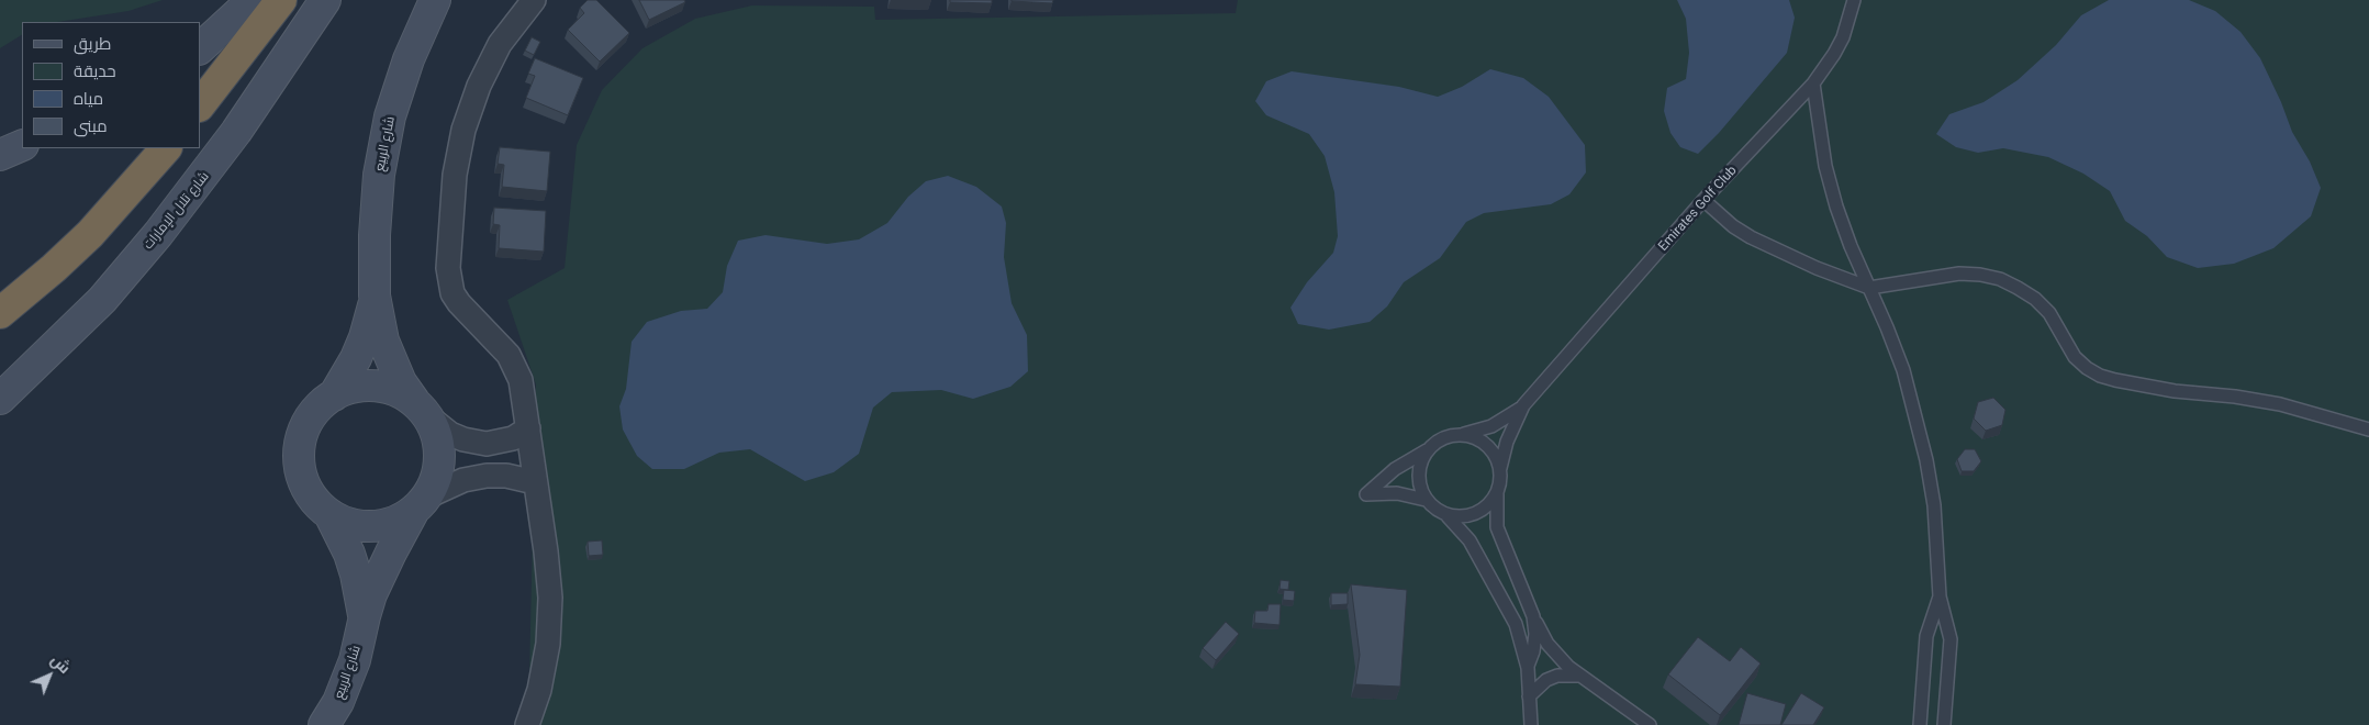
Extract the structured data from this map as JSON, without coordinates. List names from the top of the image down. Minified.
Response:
{"streets":{"main road":["شارع الربيع","شارع تلال الإمارات"],"lane":["Emirates Golf Club"]},"legend":["طريق","حديقة","مياه","مبنى"],"north":"top right"}
